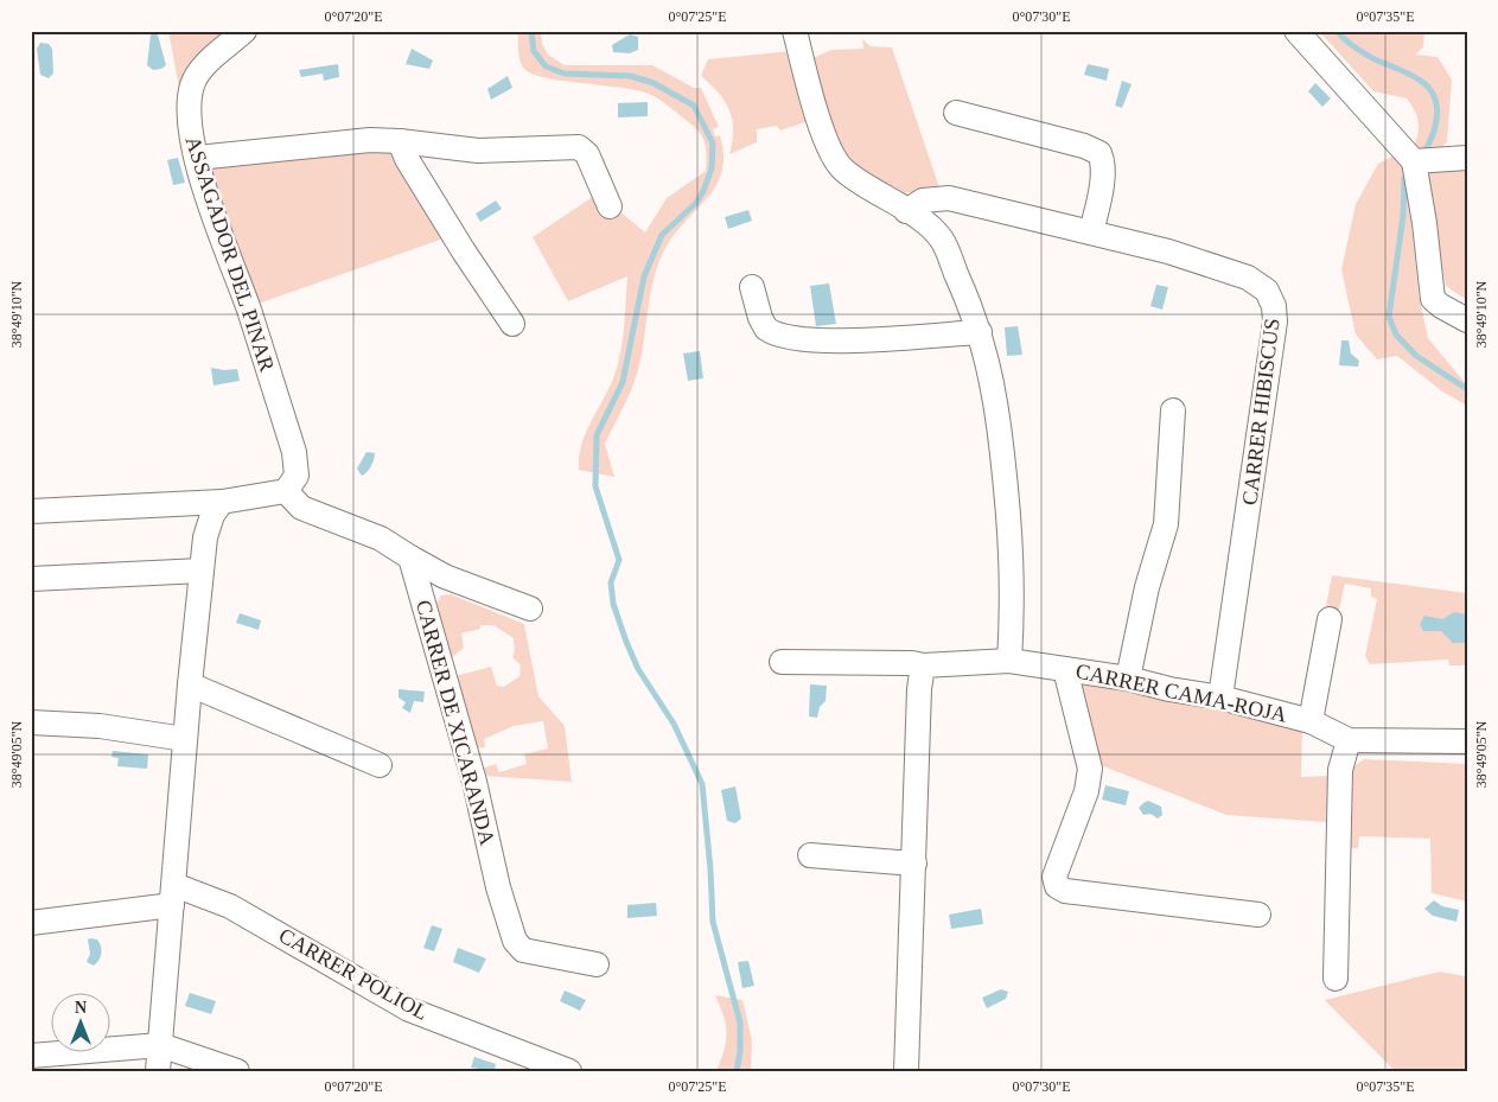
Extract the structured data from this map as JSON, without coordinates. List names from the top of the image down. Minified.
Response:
{"streets":{"street":["ASSAGADOR DEL PINAR","CARRER HIBISCUS","CARRER CAMA-ROJA","CARRER DE XICARANDA","CARRER POLIOL"]},"crossings":[["CARRER HIBISCUS","CARRER CAMA-ROJA"]],"north":"top","coordinates":["0°07'20\"E","0°07'25\"E","0°07'30\"E","0°07'35\"E","38°49'10\"N","38°49'05\"N"]}
